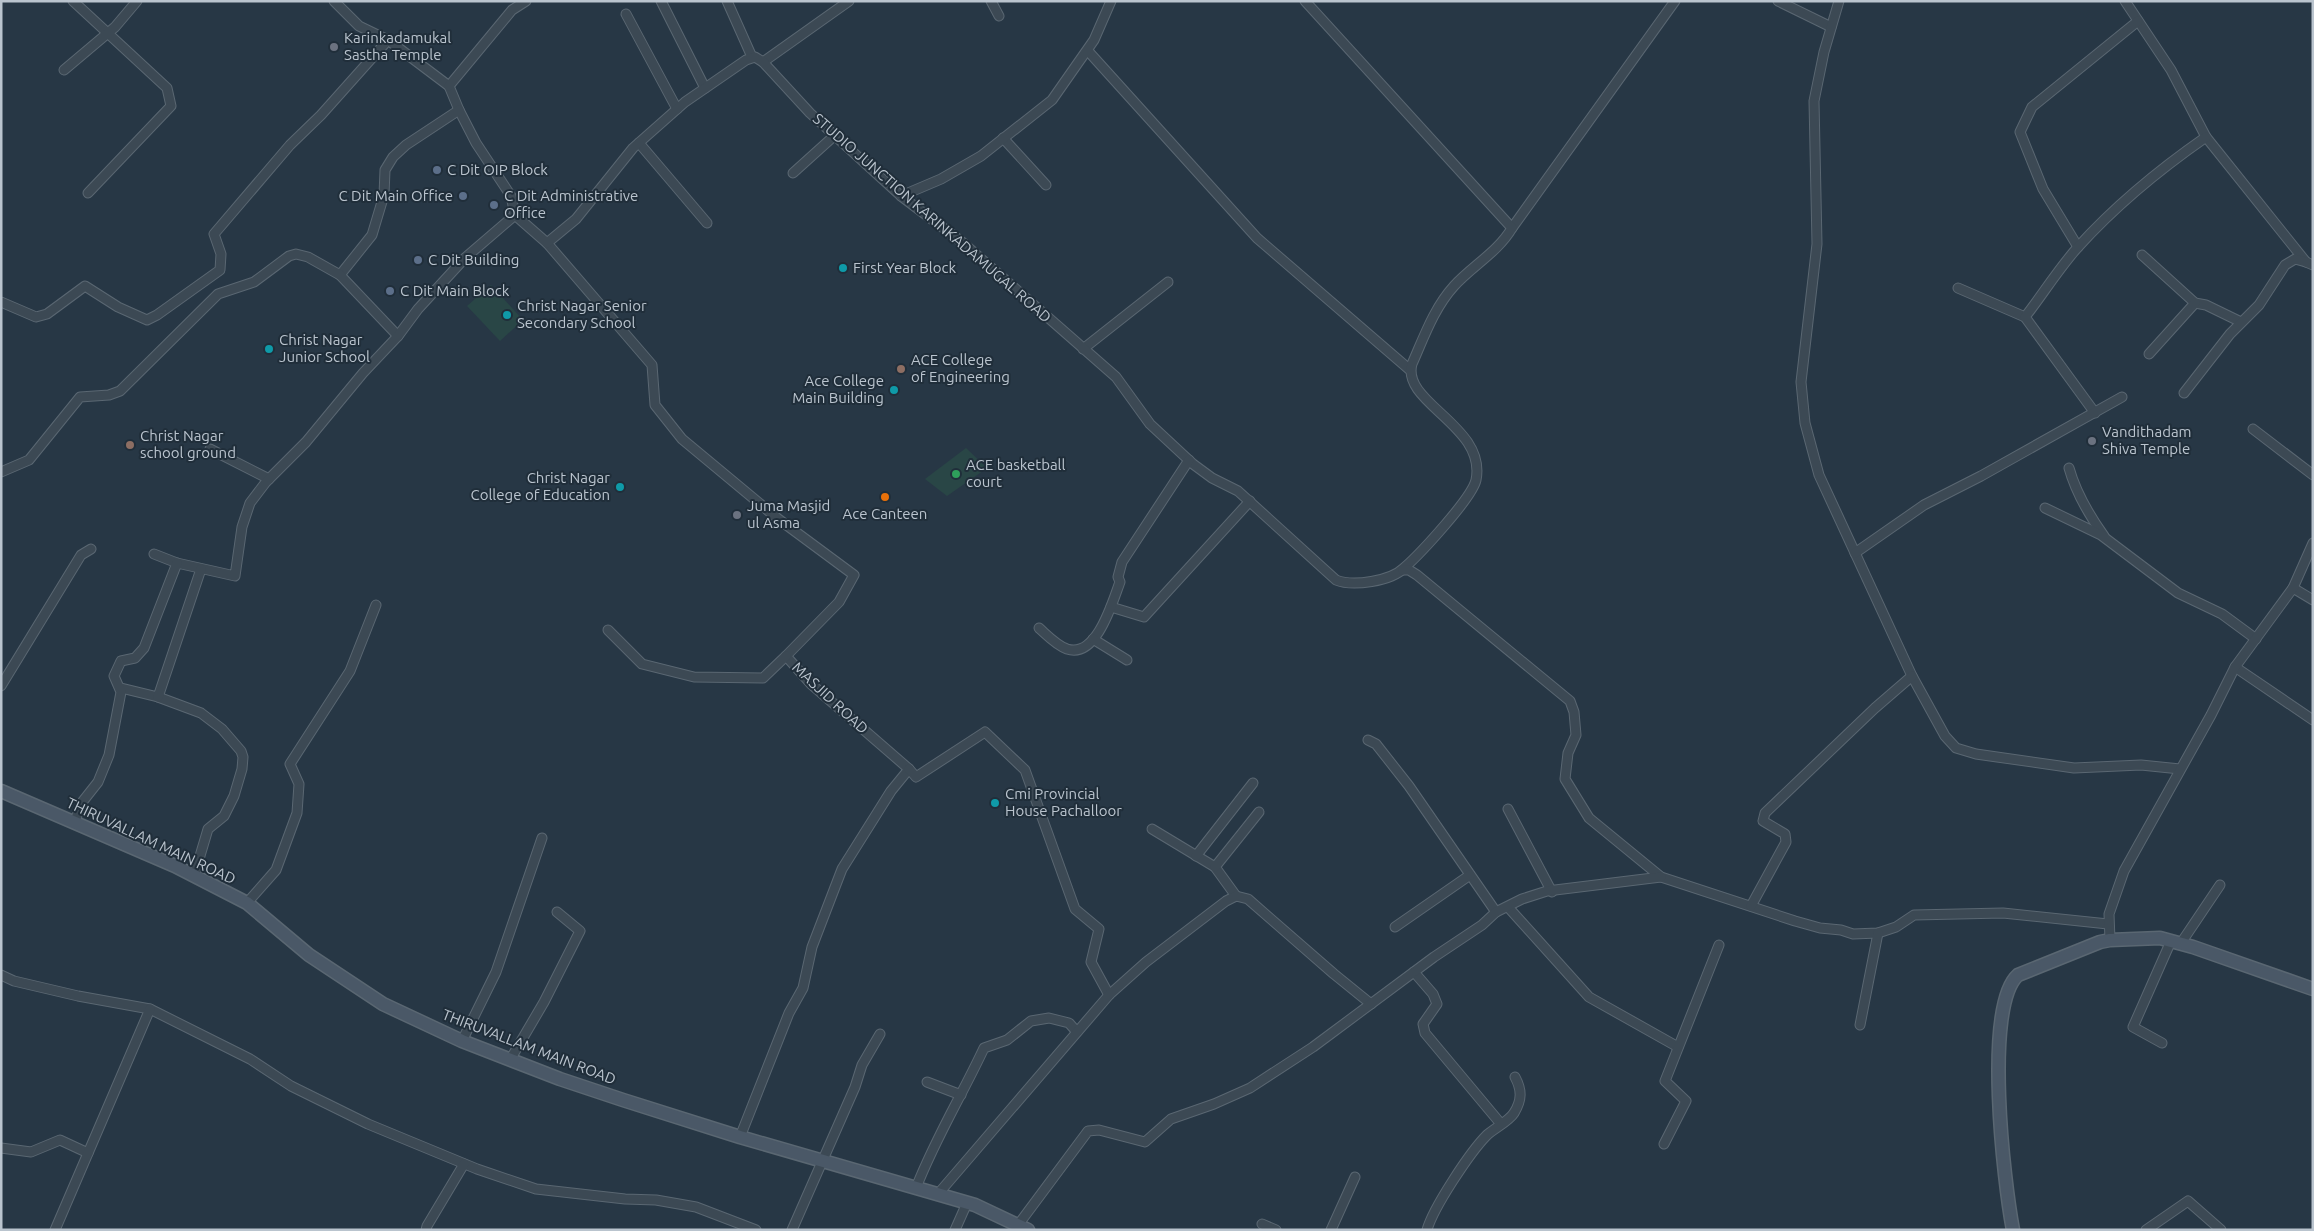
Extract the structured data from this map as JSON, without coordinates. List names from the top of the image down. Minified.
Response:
{"streets":{"main road":["THIRUVALLAM MAIN ROAD"],"street":["STUDIO JUNCTION KARINKADAMUGAL ROAD","MASJID ROAD"]},"places":["Karinkadamukal Sastha Temple","C Dit OIP Block","C Dit Main Office","C Dit Administrative Office","C Dit Building","First Year Block","C Dit Main Block","Christ Nagar Senior Secondary School","Christ Nagar Junior School","ACE College of Engineering","Ace College Main Building","Vandithadam Shiva Temple","Christ Nagar school ground","ACE basketball court","Christ Nagar College of Education","Ace Canteen","Juma Masjid ul Asma","Cmi Provincial House Pachalloor"]}
